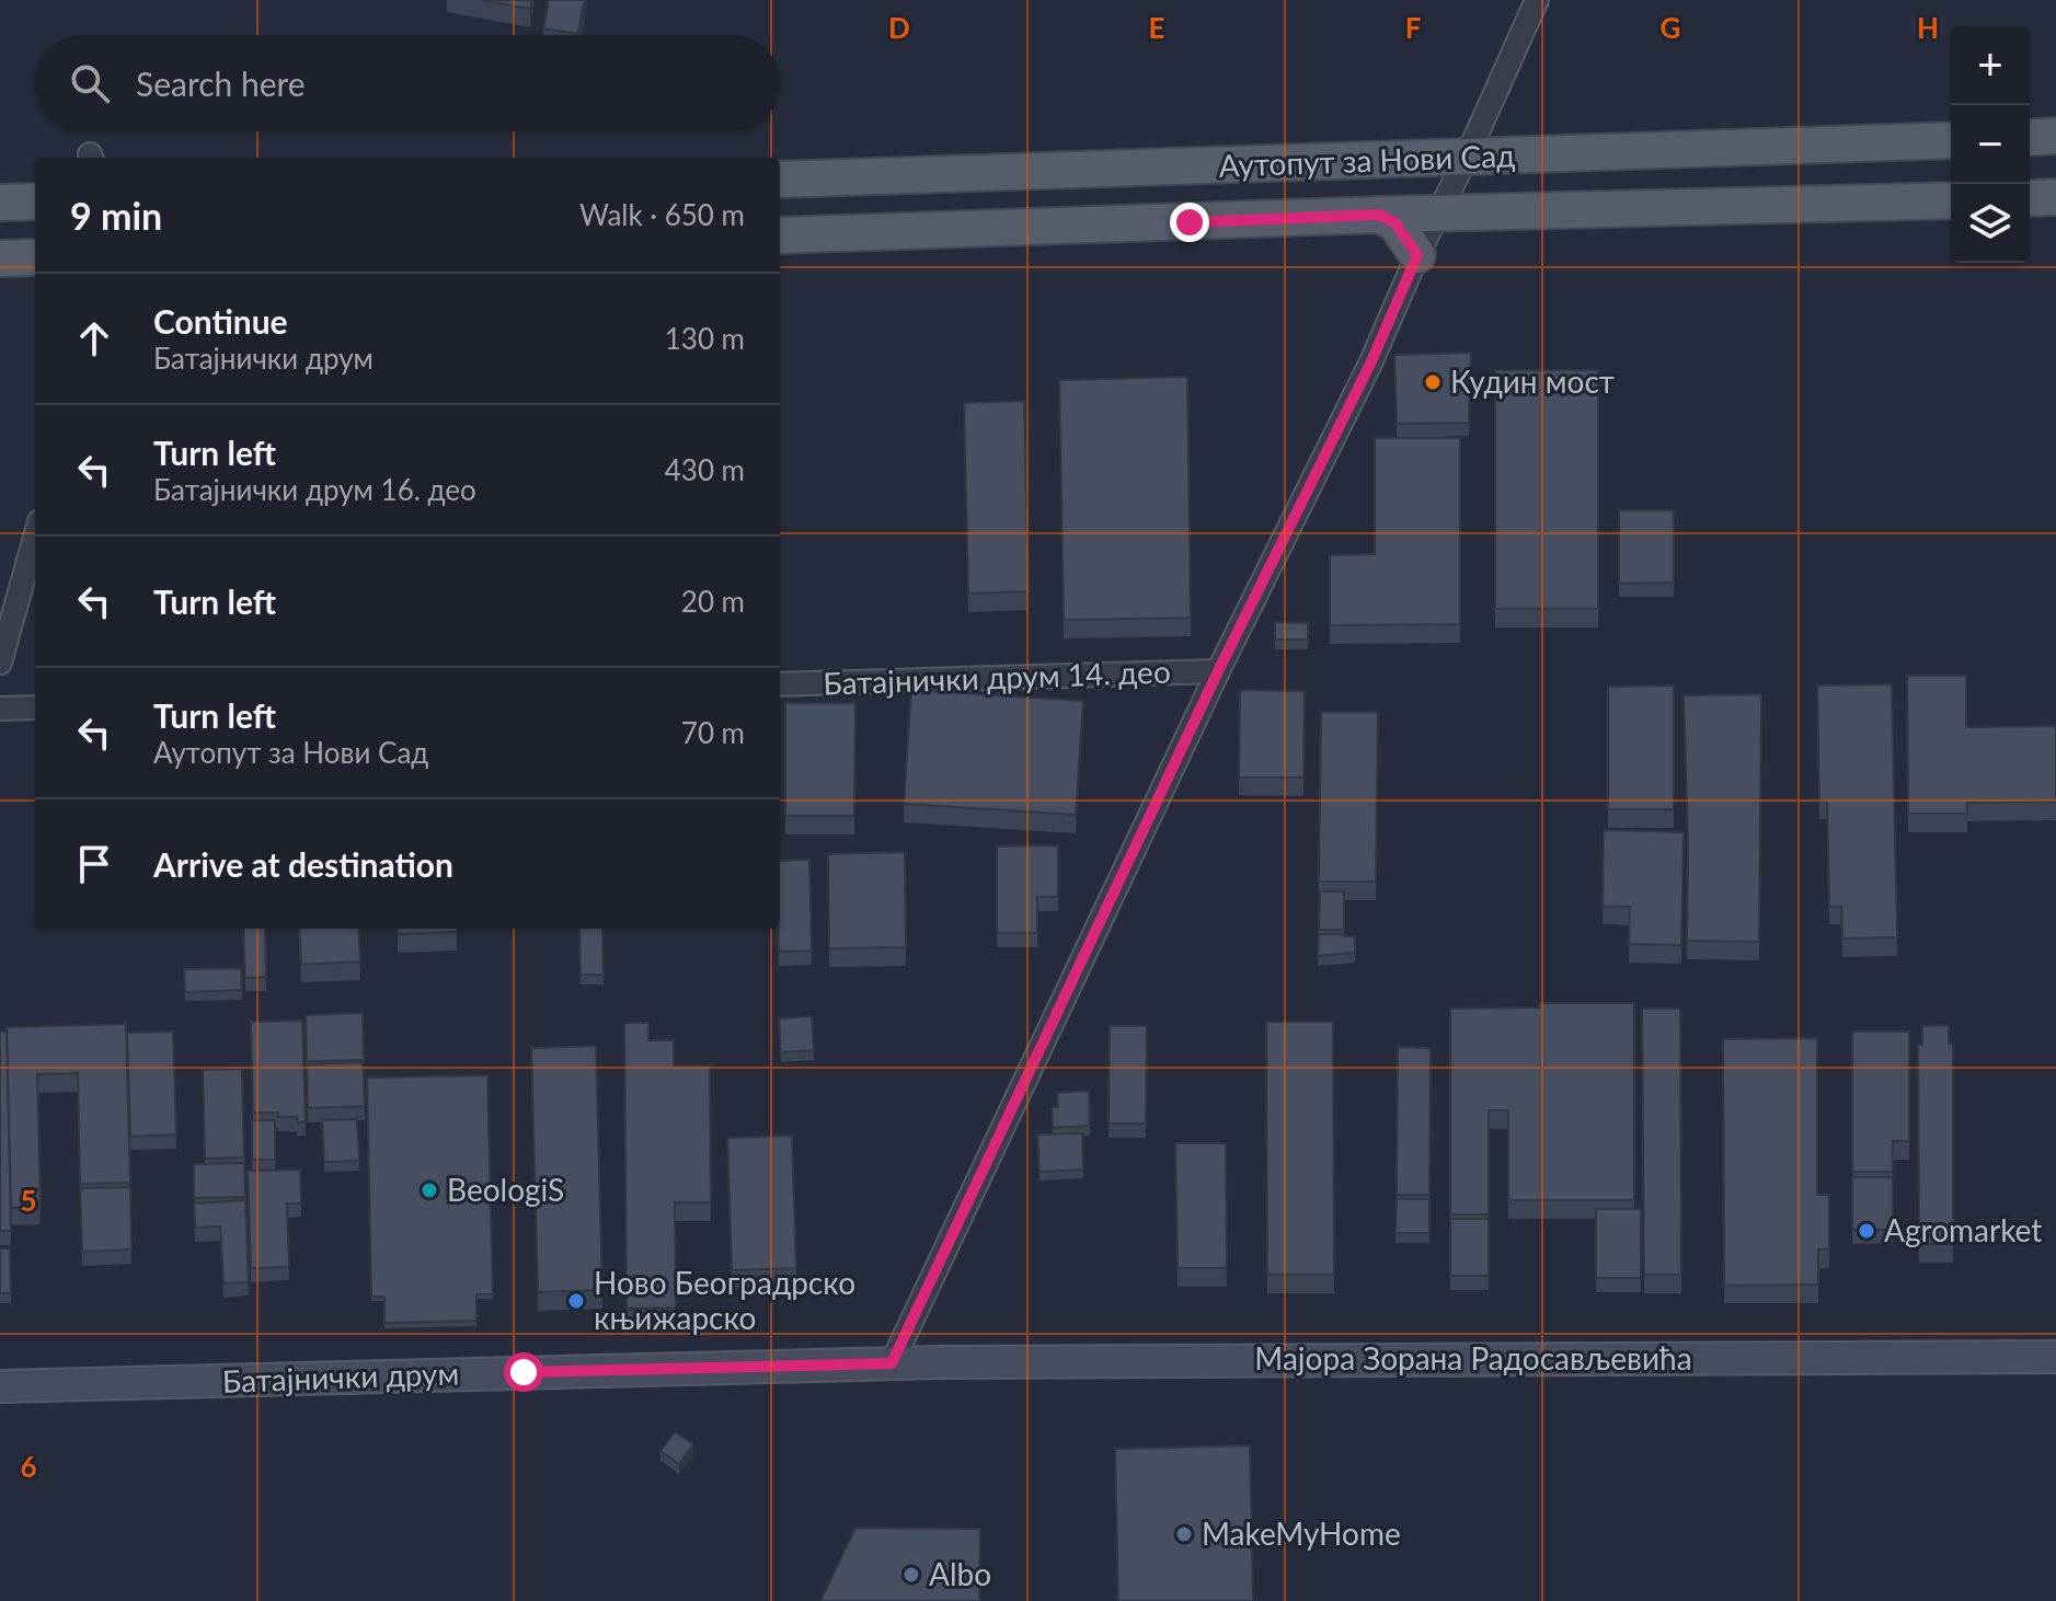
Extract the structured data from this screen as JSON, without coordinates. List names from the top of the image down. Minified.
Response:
{"streets":{"main road":["Аутопут за Нови Сад","Мајора Зорана Радосављевића","Батајнички друм"],"street":["Батајнички друм 14. део"]},"crossings":[["Мајора Зорана Радосављевића","Батајнички друм"]],"places":["Кудин мост","BeologiS","Agromarket","Ново Београдрско књижарско","MakeMyHome","Albo"],"page":{"map_buttons":["+","−"],"search":"Search here","heading":["9 min","Walk · 650 m"],"list":[["Continue","Батајнички друм","130 m"],["Turn left","Батајнички друм 16. део","430 m"],["Turn left","20 m"],["Turn left","Аутопут за Нови Сад","70 m"],"Arrive at destination"]},"grid":{"columns":["D","E","F","G","H"],"rows":["5","6"]}}
